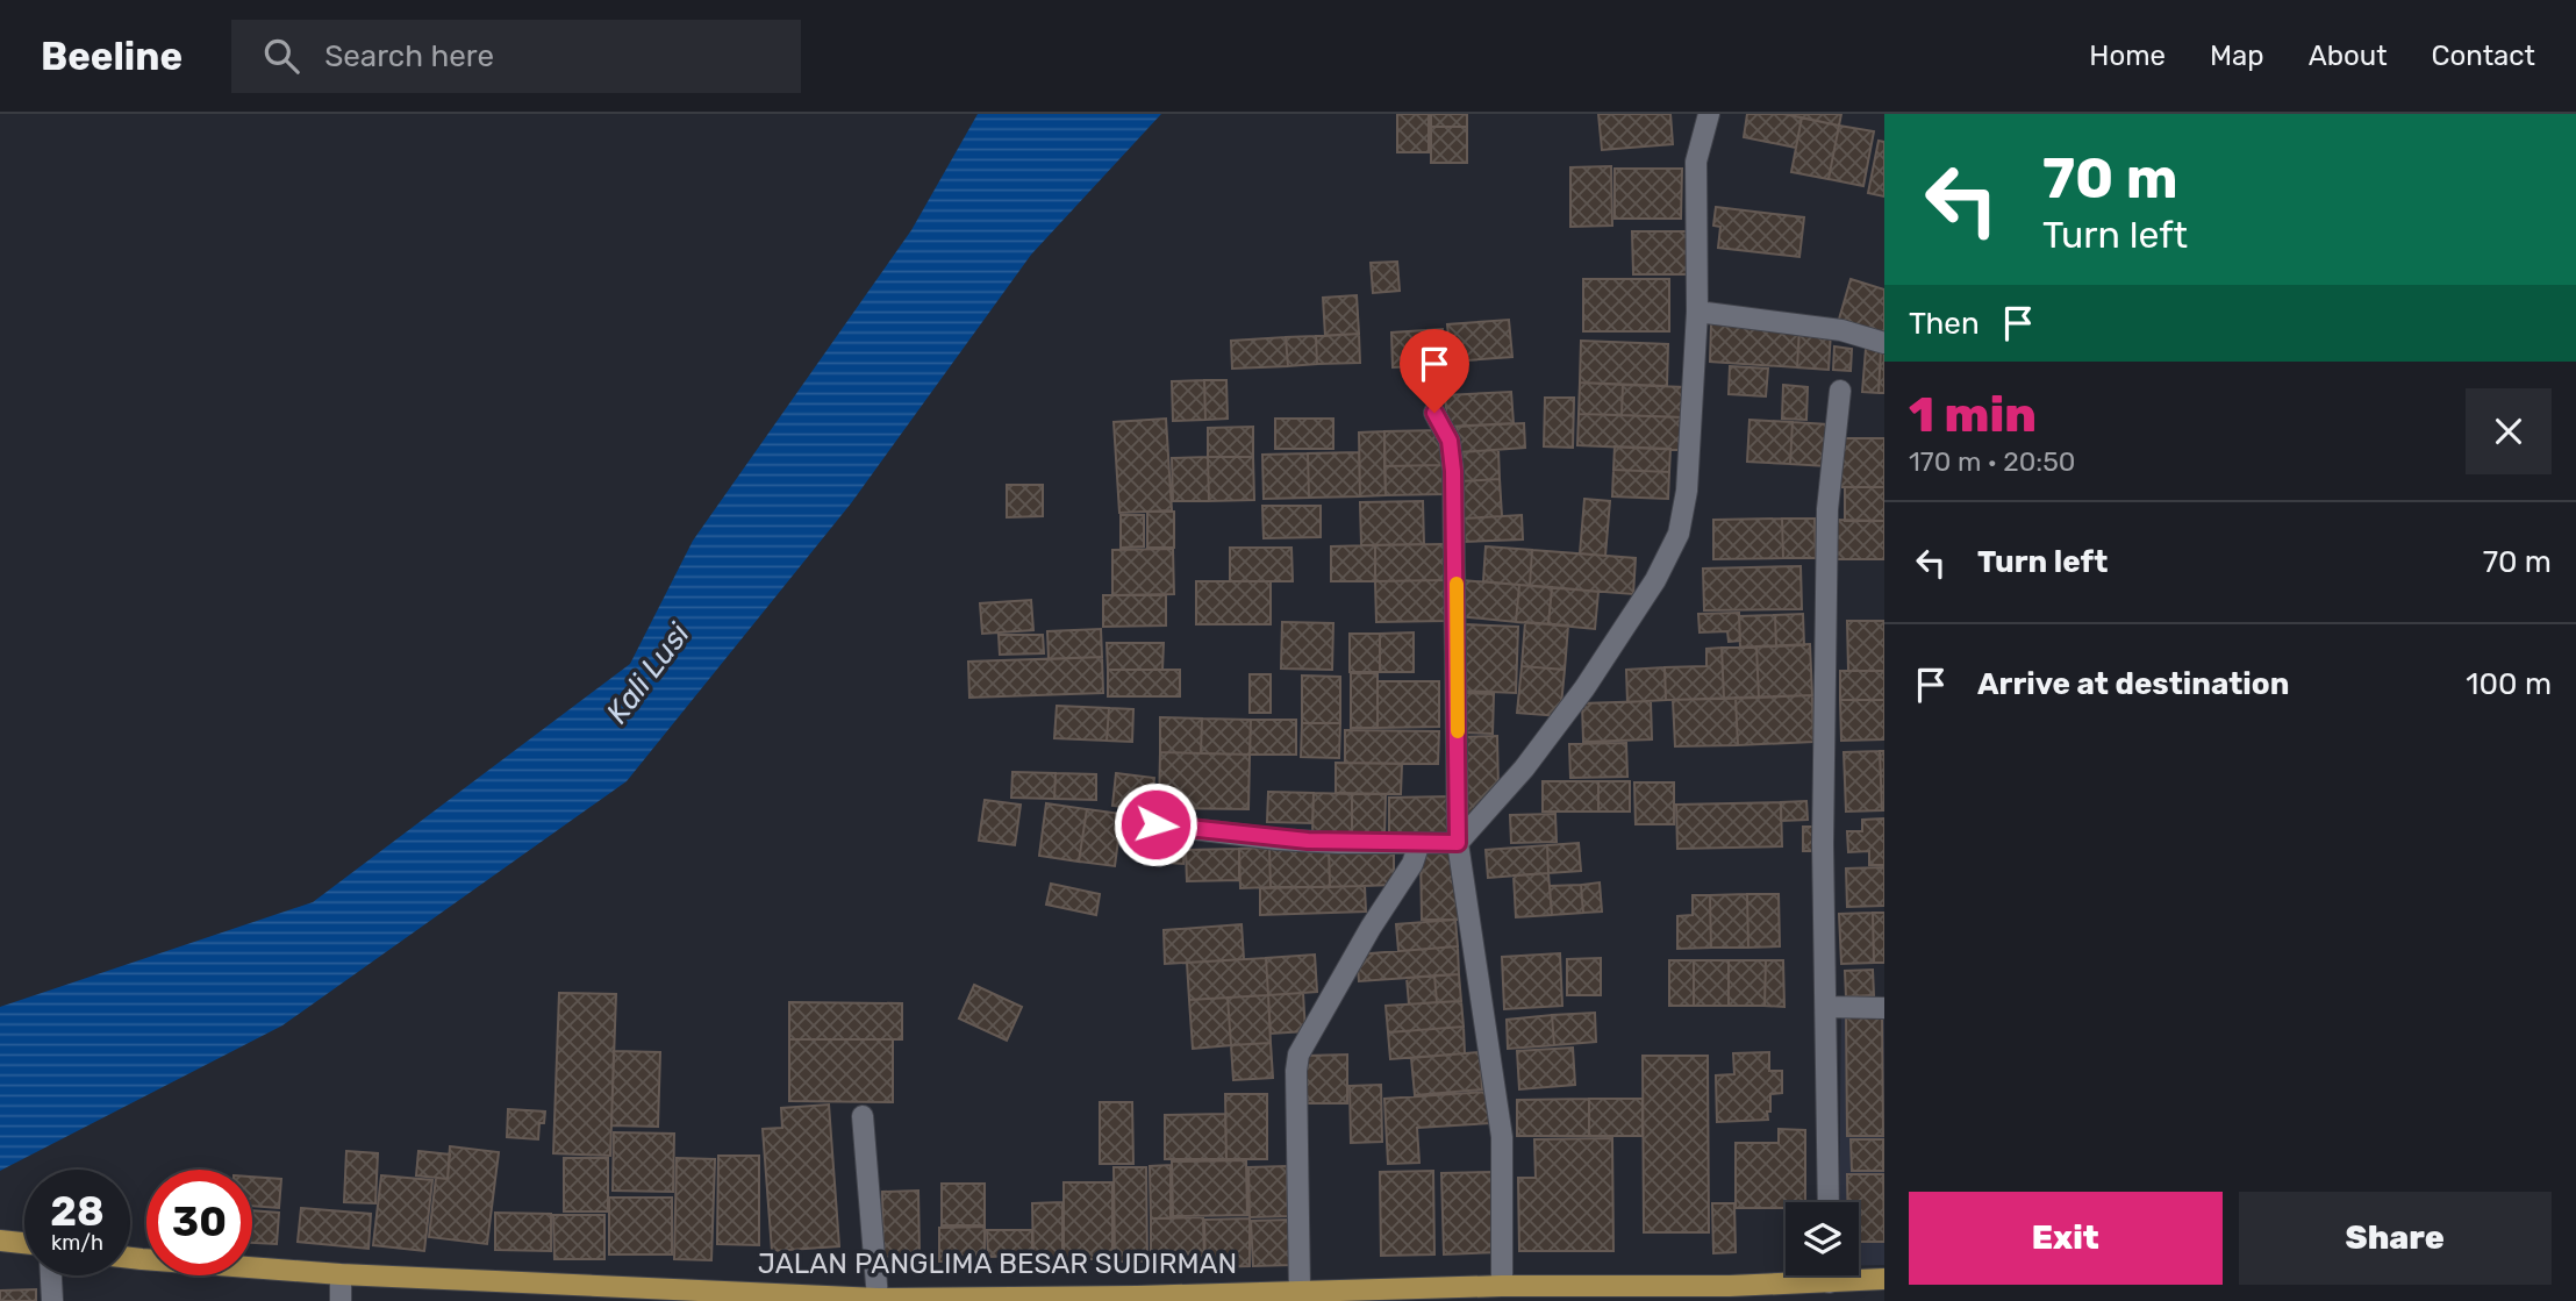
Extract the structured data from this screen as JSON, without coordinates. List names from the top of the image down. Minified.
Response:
{"streets":{"main road":["JALAN PANGLIMA BESAR SUDIRMAN"]},"water":["Kali Lusi"],"page":{"header":"Beeline","search":"Search here","nav":["Home","Map","About","Contact"],"turn":["70 m","Turn left"],"then":"Then","heading":["1 min","170 m · 20:50"],"list":[{"name":"Turn left","value":"70 m"},{"name":"Arrive at destination","value":"100 m"}],"speed":"28 km/h","limit":"30","buttons":["Exit","Share"]}}
